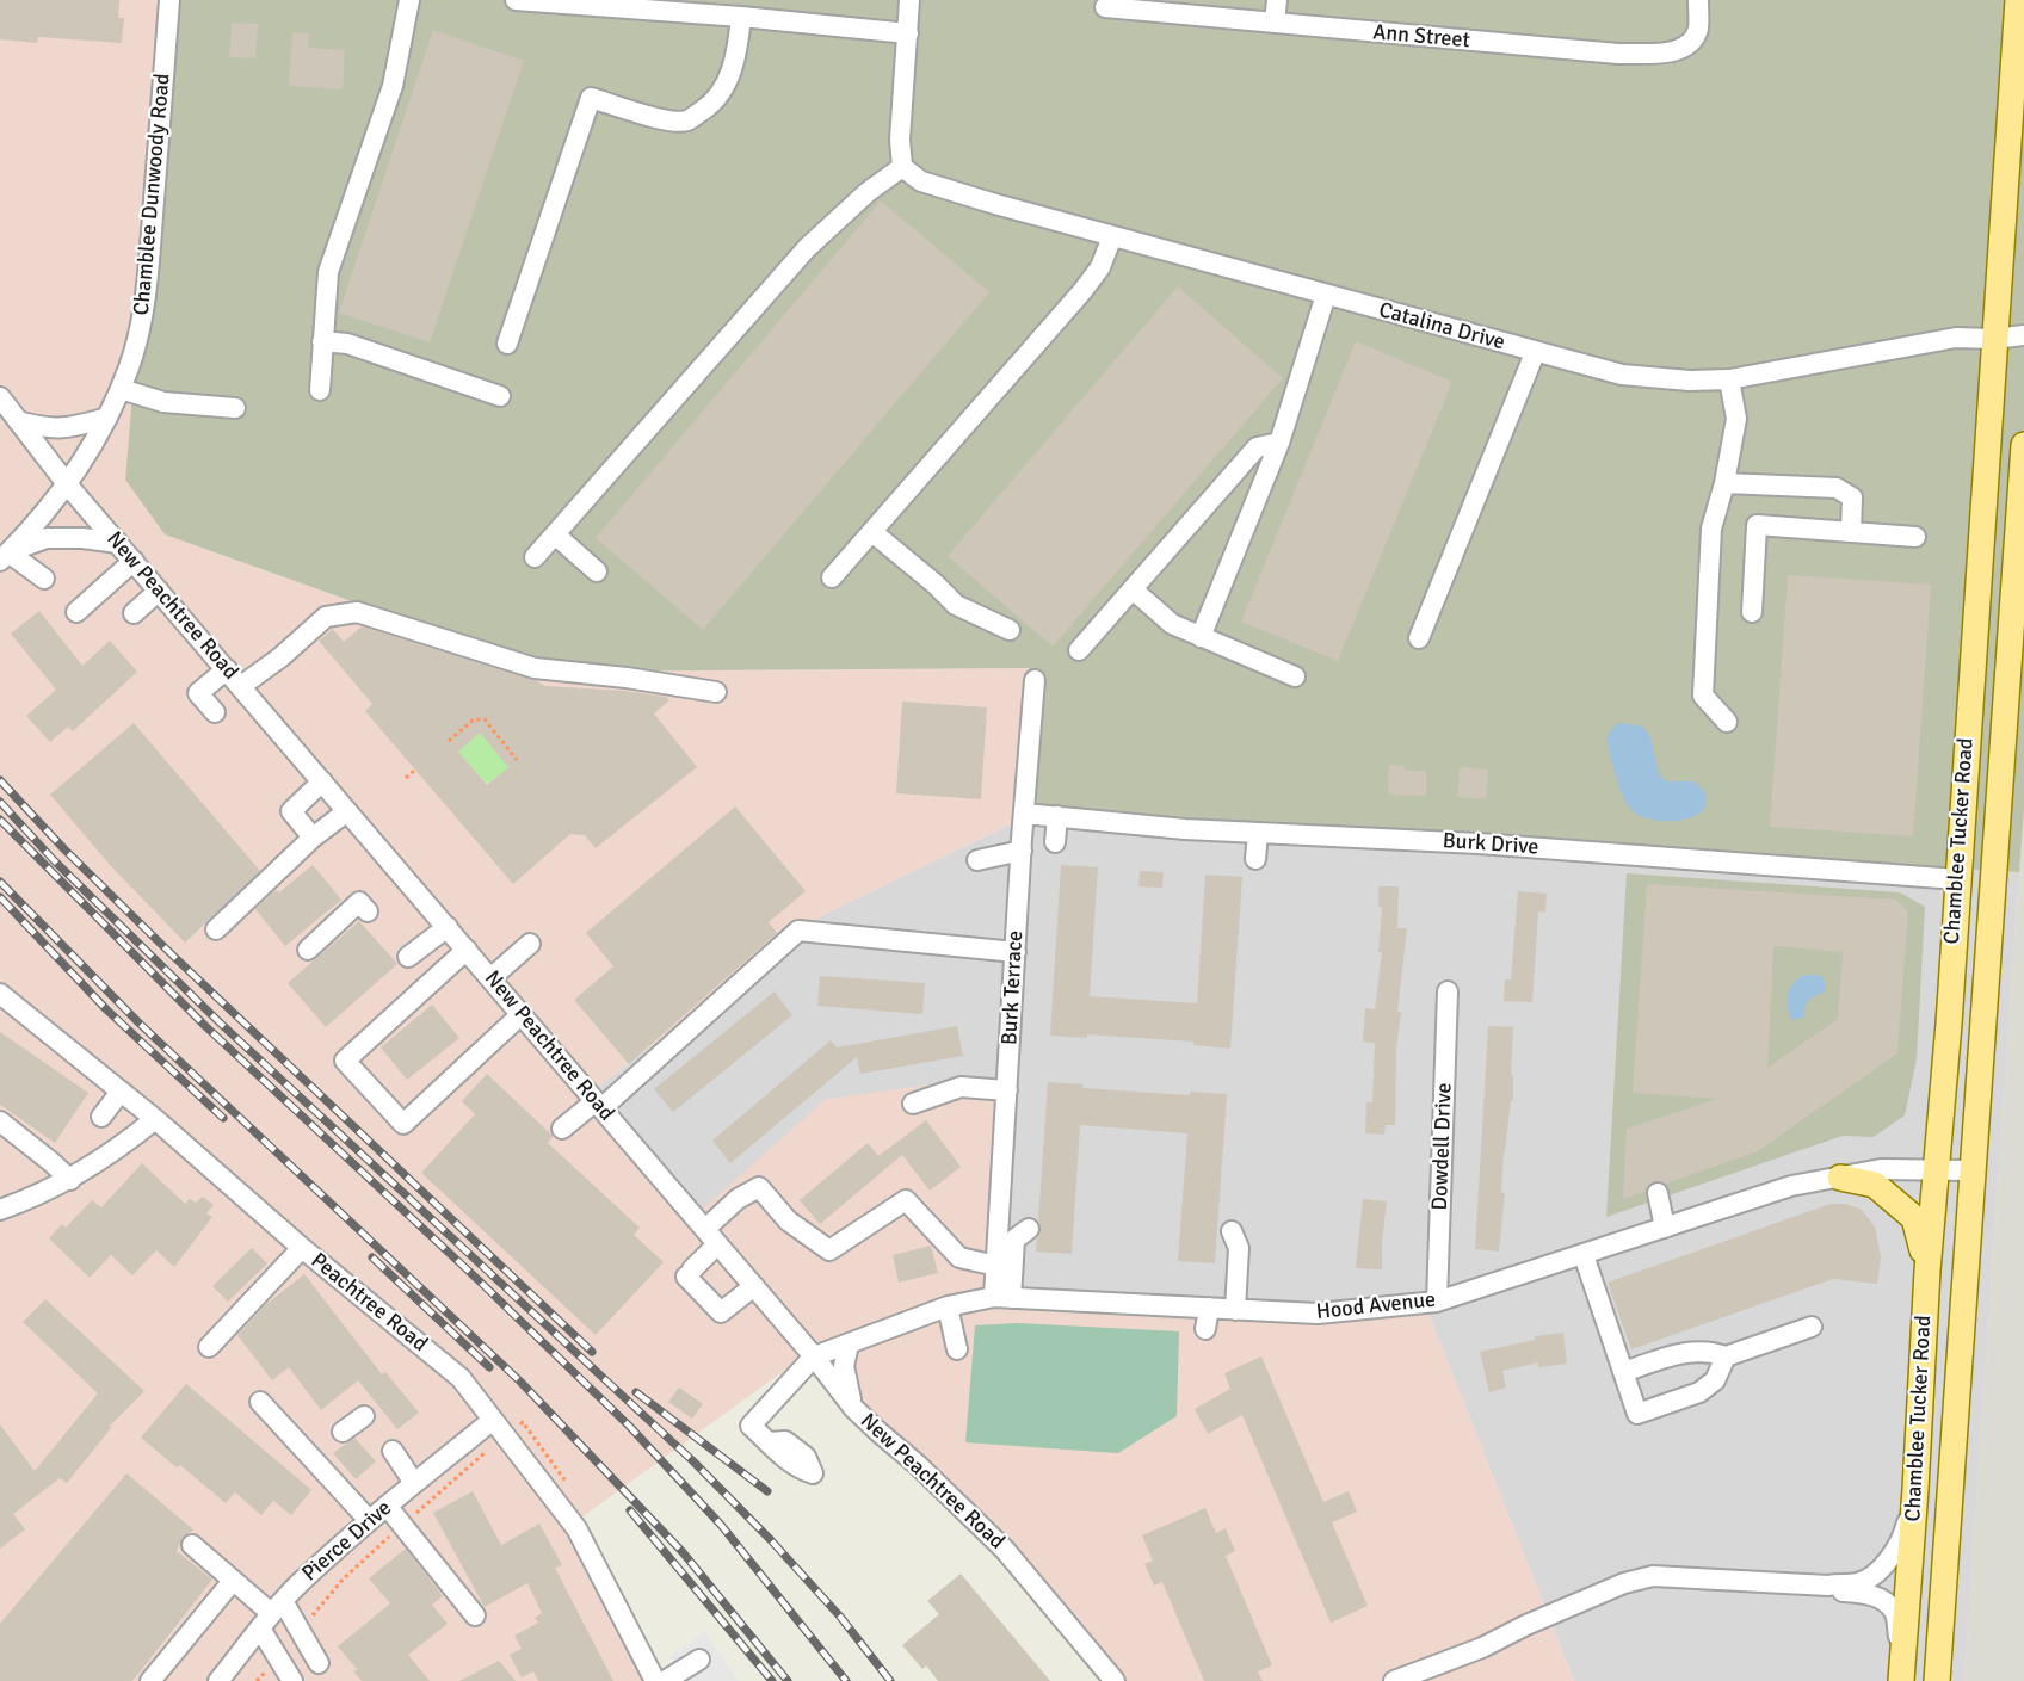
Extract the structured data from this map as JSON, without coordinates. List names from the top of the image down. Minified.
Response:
{"streets":{"main road":["Chamblee Tucker Road"],"street":["Ann Street","Chamblee Dunwoody Road","Catalina Drive","New Peachtree Road","Burk Drive","Burk Terrace","Dowdell Drive","Peachtree Road","Hood Avenue","Pierce Drive"]},"crossings":[["Chamblee Dunwoody Road","New Peachtree Road"],["Catalina Drive","Chamblee Tucker Road"],["New Peachtree Road","Hood Avenue"],["Chamblee Tucker Road","Burk Drive"],["Chamblee Tucker Road","Hood Avenue"],["Burk Drive","Burk Terrace"],["Burk Terrace","Hood Avenue"],["Dowdell Drive","Hood Avenue"],["Peachtree Road","Pierce Drive"]]}
